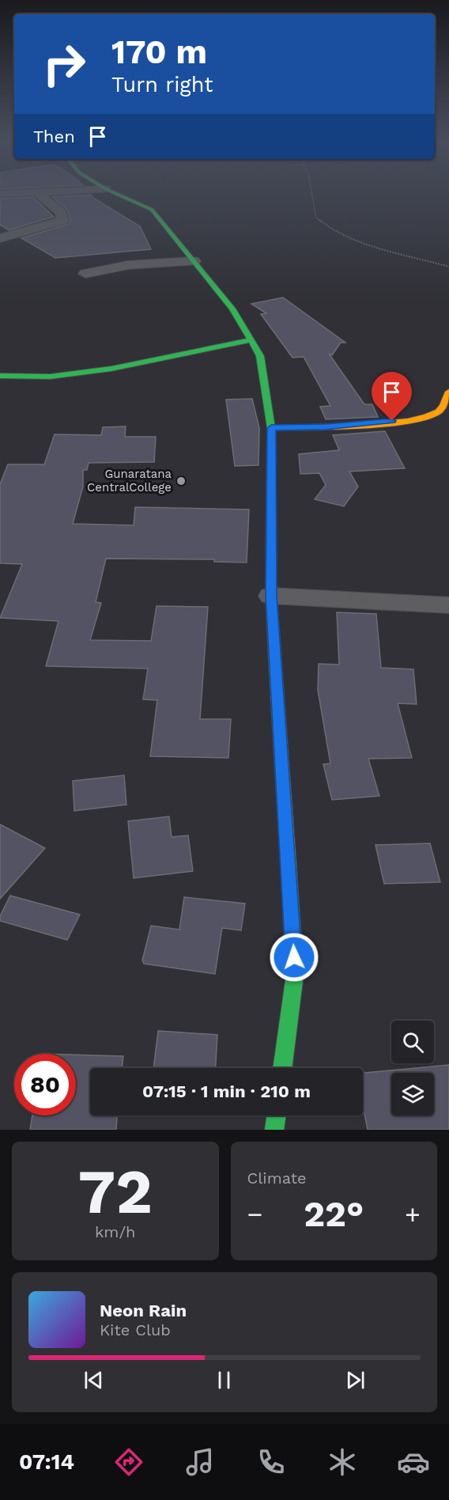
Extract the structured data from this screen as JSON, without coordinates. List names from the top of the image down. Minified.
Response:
{"places":["Gunaratana CentralCollege"],"page":{"turn":["170 m","Turn right"],"then":"Then","limit":"80","trip":"07:15 · 1 min · 210 m","tile":[["72","km/h"],"Climate"],"heat":["−","22°","+"],"song":["Neon Rain","Kite Club"],"tabs":"07:14"}}
